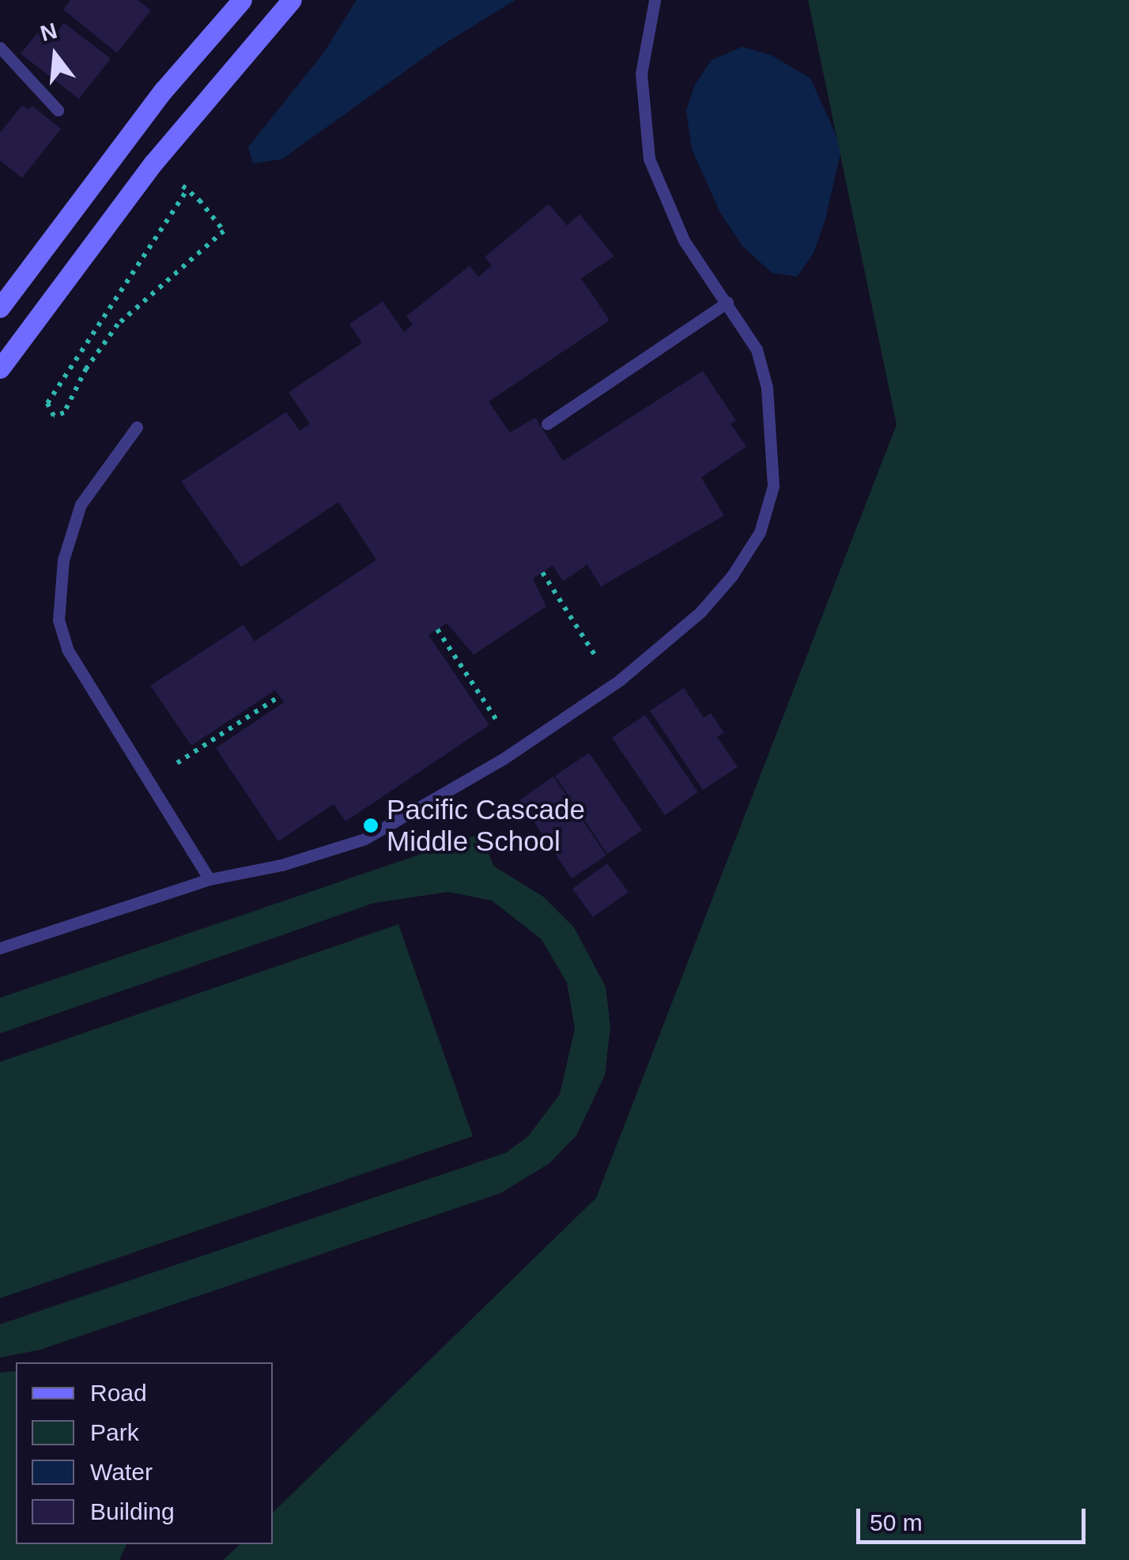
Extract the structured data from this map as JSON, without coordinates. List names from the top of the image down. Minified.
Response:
{"places":["Pacific Cascade Middle School"],"legend":["Road","Park","Water","Building"],"scale_bar":"50 m","north":"top"}
